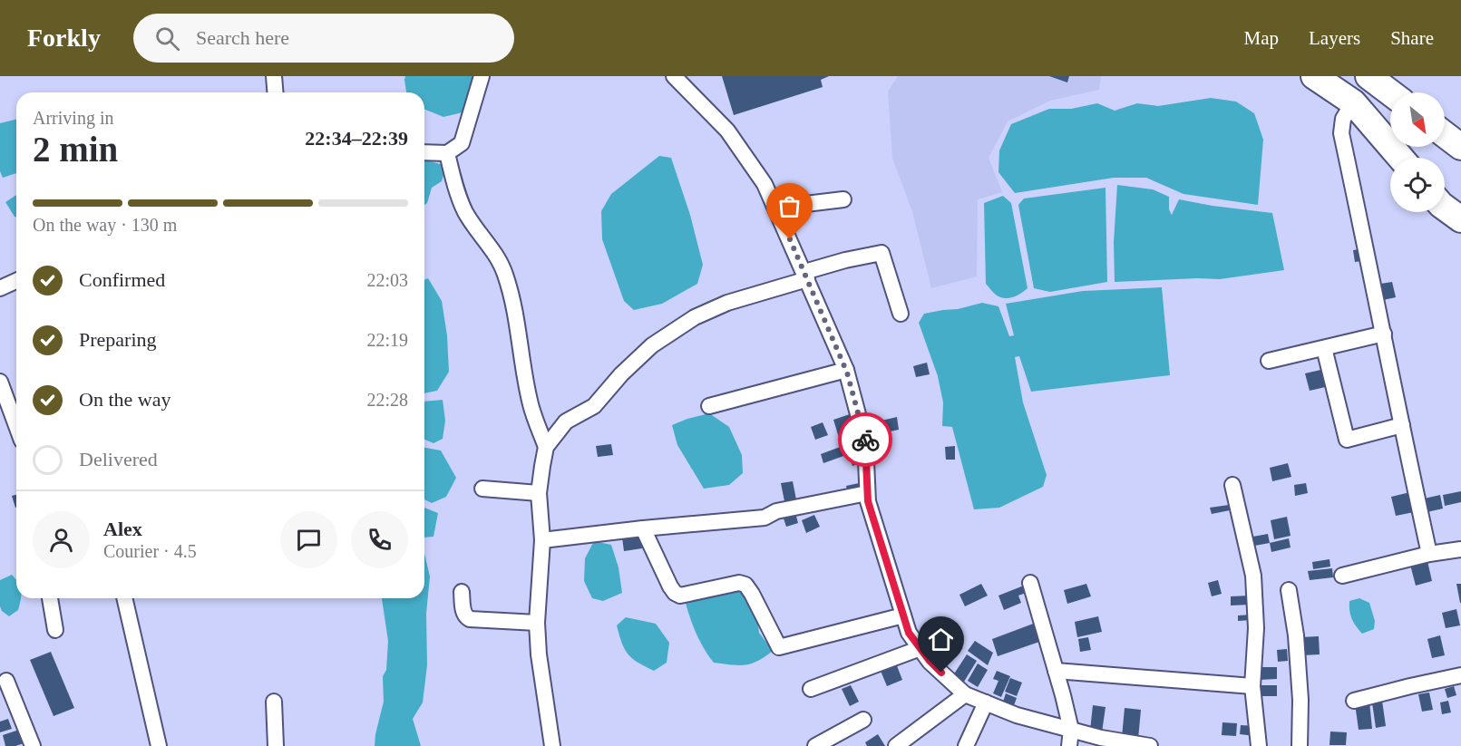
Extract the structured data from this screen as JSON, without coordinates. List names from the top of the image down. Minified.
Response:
{"north":"bottom right","page":{"header":"Forkly","search":"Search here","nav":["Map","Layers","Share"],"heading":["2 min","Arriving in","22:34–22:39"],"panel":["Alex","Courier · 4.5"],"bar":"On the way · 130 m","list":[["Confirmed","22:03"],["Preparing","22:19"],["On the way","22:28"],"Delivered"]}}
